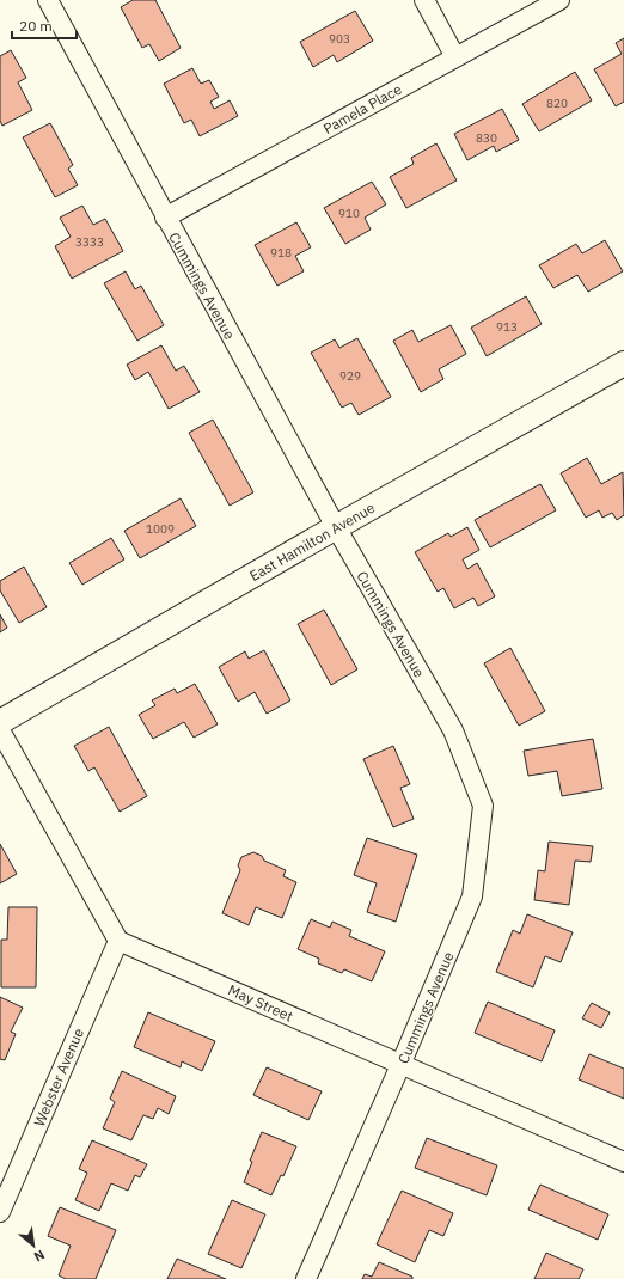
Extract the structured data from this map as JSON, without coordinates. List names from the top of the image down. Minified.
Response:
{"streets":{"street":["Pamela Place","Cummings Avenue","East Hamilton Avenue","May Street","Webster Avenue"]},"crossings":[["Pamela Place","Cummings Avenue"],["Cummings Avenue","East Hamilton Avenue"],["Cummings Avenue","May Street"],["May Street","Webster Avenue"]],"house_numbers":["903","820","830","910","3333","918","913","929","1009"],"scale_bar":"20 m","north":"bottom right"}
